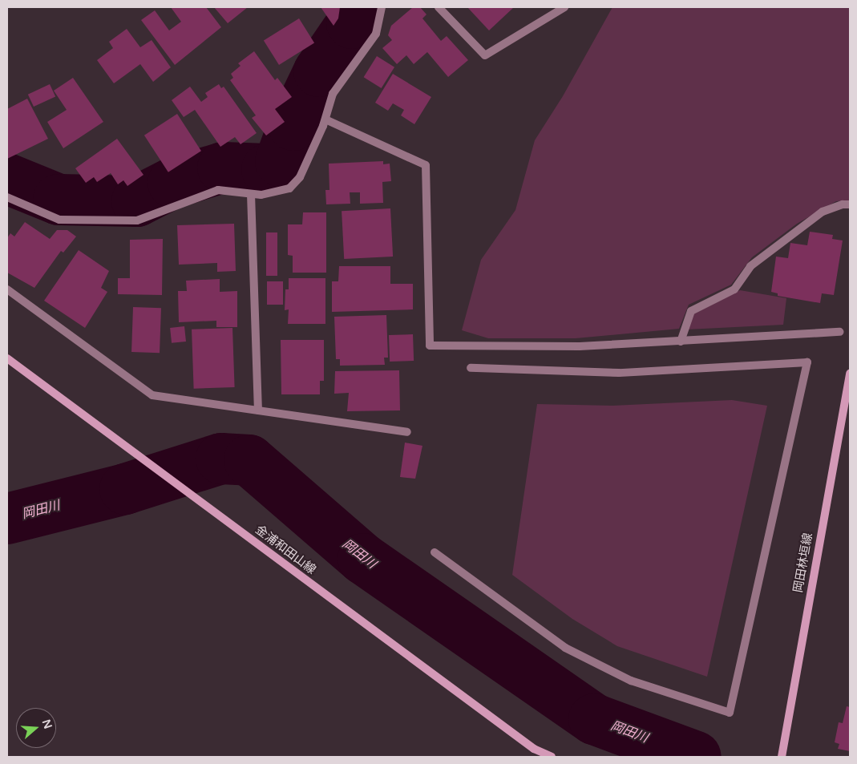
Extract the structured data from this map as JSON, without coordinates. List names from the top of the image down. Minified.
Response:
{"streets":{"main road":["金浦和田山線","岡田林垣線"]},"water":["岡田川"],"north":"right"}
